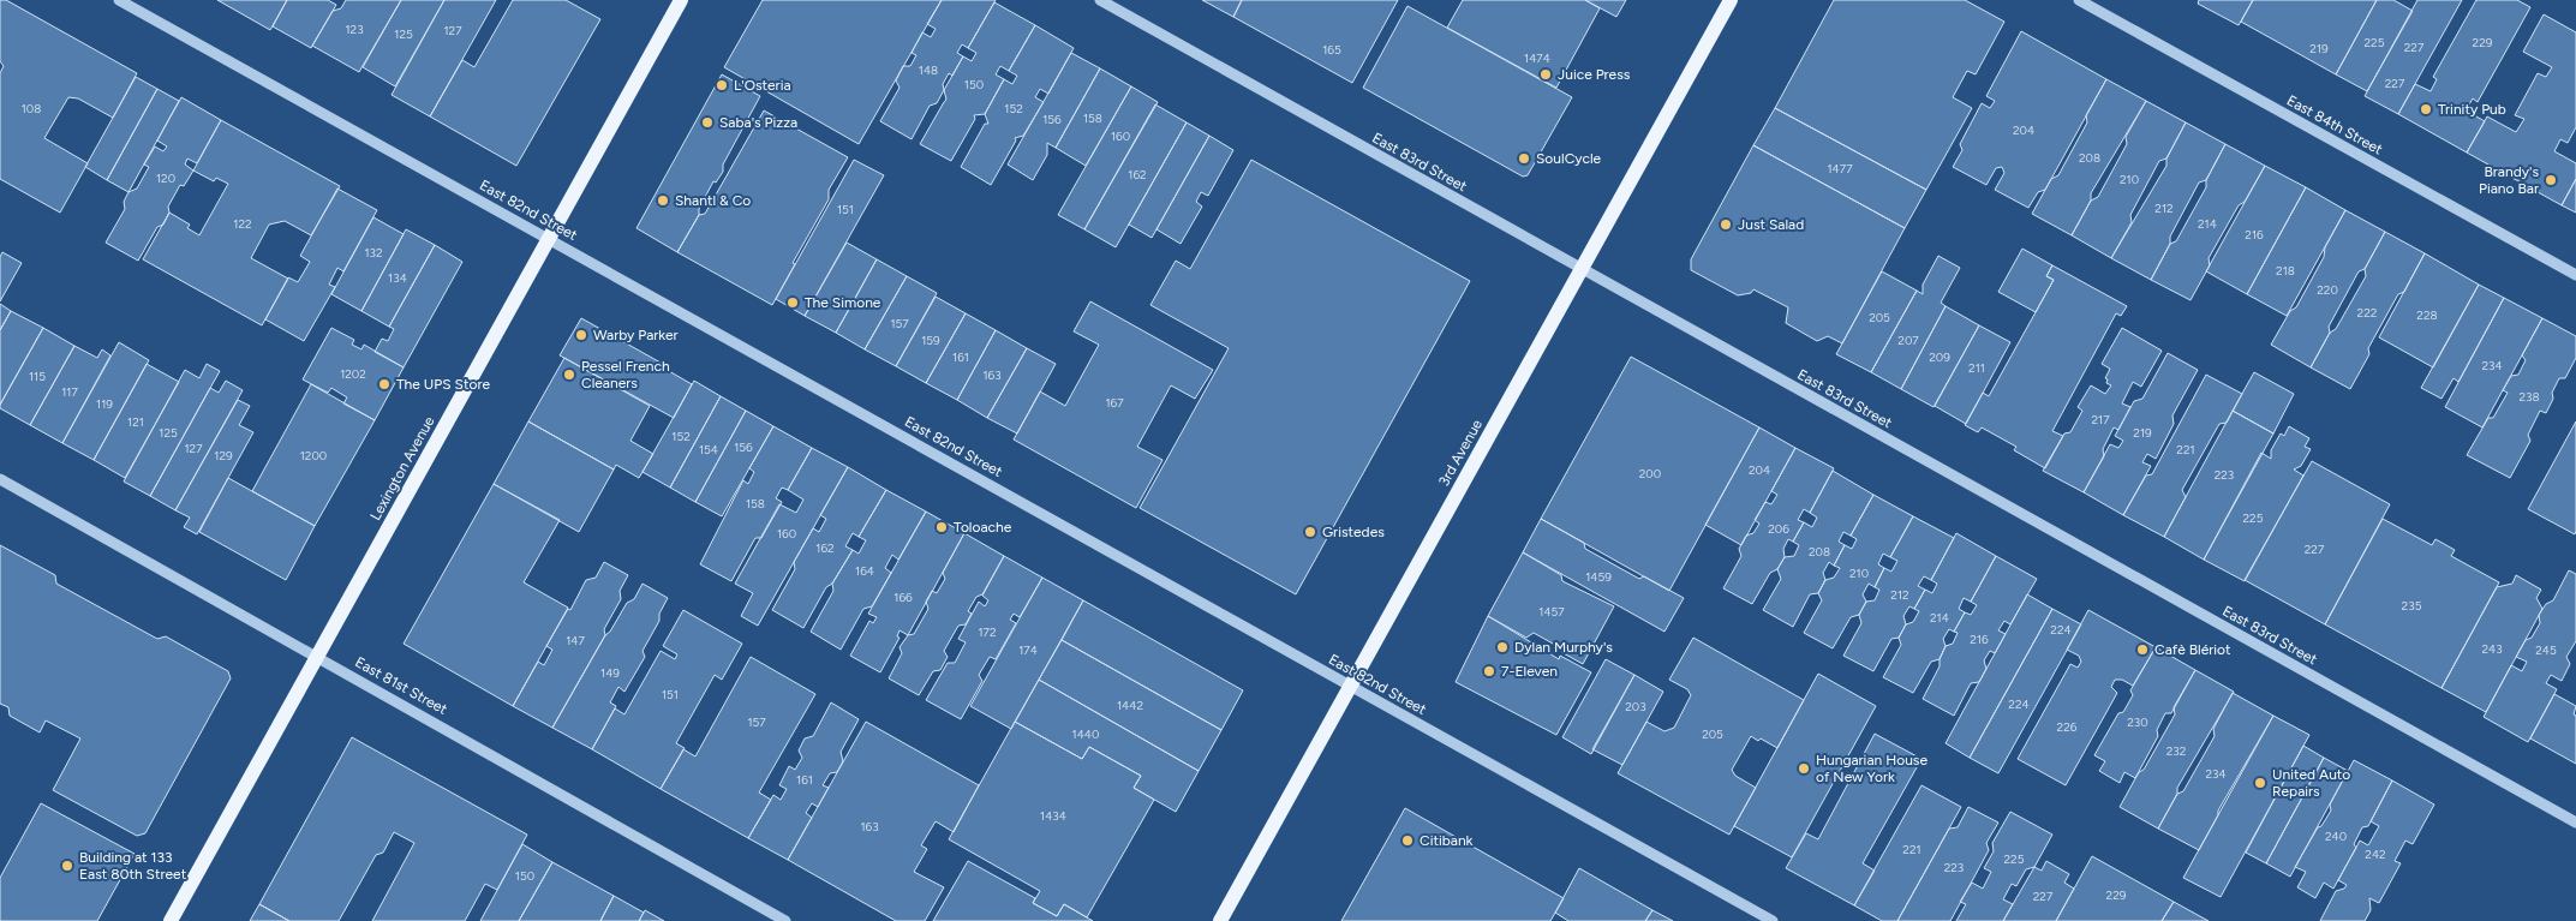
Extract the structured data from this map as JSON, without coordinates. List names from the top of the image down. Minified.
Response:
{"streets":{"main road":["3rd Avenue","Lexington Avenue"],"street":["East 84th Street","East 83rd Street","East 82nd Street","East 81st Street"]},"crossings":[["East 83rd Street","3rd Avenue"],["East 82nd Street","3rd Avenue"],["East 82nd Street","Lexington Avenue"],["Lexington Avenue","East 81st Street"]],"places":["Juice Press","L'Osteria","Trinity Pub","Saba's Pizza","SoulCycle","Brandy's Piano Bar","Shantl & Co","Just Salad","The Simone","Warby Parker","Pessel French Cleaners","The UPS Store","Toloache","Gristedes","Dylan Murphy's","Cafè Blériot","7-Eleven","Hungarian House of New York","United Auto Repairs","Citibank","Building at 133 East 80th Street"],"house_numbers":["123","127","125","225","229","227","219","165","1474","148","227","150","108","152","158","156","204","160","208","1477","162","120","210","212","151","122","214","216","132","218","134","220","222","228","205","157","159","207","161","209","234","211","1202","163","115","117","238","167","119","217","121","125","219","152","156","127","154","221","129","1200","204","200","223","158","225","206","160","162","227","208","164","210","1459","212","166","235","1457","214","224","172","216","147","243","174","245","149","151","224","1442","203","157","230","226","1440","205","232","234","161","1434","163","240","221","242","225","223","150","229","227"]}
